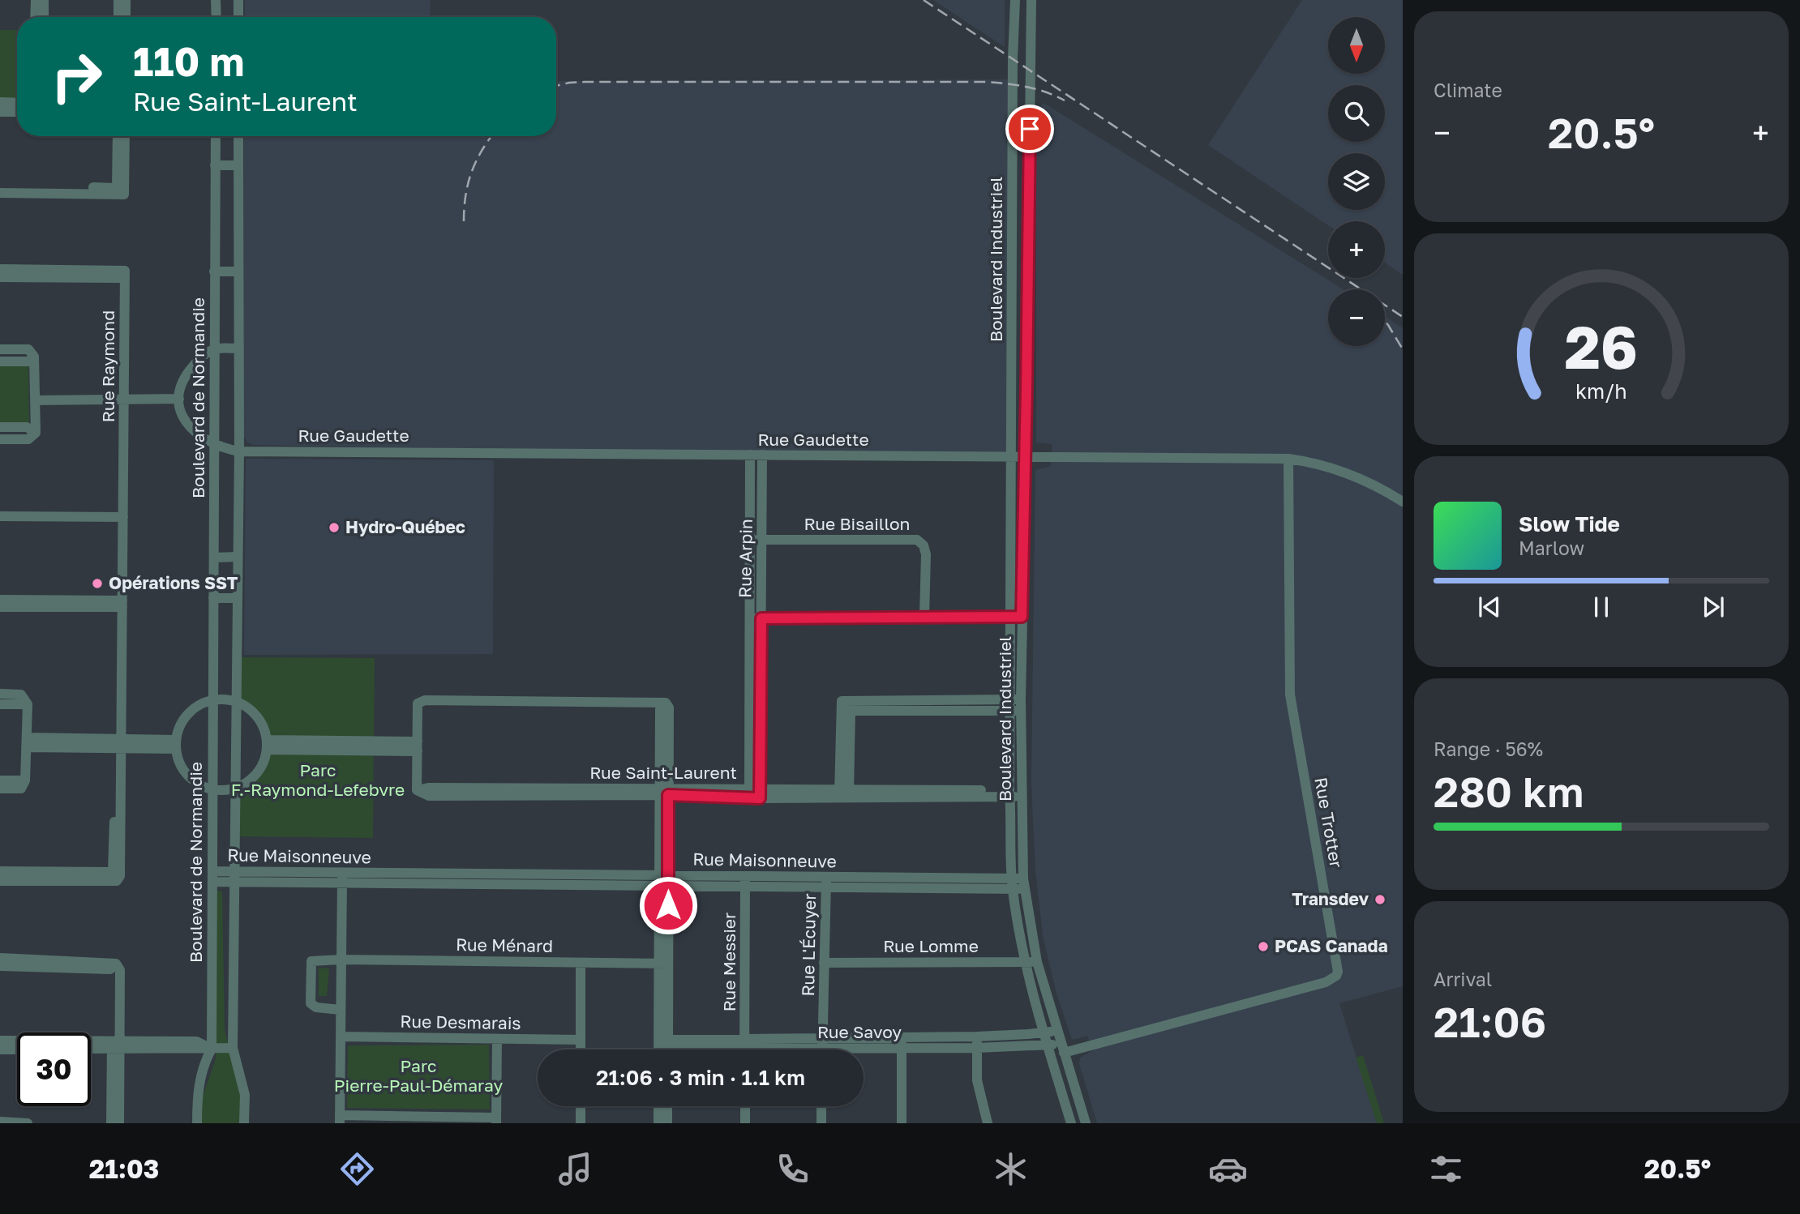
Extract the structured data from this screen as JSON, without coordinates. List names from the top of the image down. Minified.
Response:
{"streets":{"street":["Boulevard Industriel","Rue Raymond","Boulevard de Normandie","Rue Gaudette","Rue Bisaillon","Rue Arpin","Rue Saint-Laurent","Rue Trotter","Rue Maisonneuve","Rue L'Écuyer","Rue Ménard","Rue Lomme","Rue Messier","Rue Desmarais","Rue Savoy"]},"crossings":[["Boulevard Industriel","Rue Gaudette"],["Boulevard Industriel","Rue Saint-Laurent"],["Boulevard Industriel","Rue Trotter"],["Boulevard Industriel","Rue Maisonneuve"],["Boulevard Industriel","Rue Lomme"],["Boulevard Industriel","Rue Savoy"],["Boulevard de Normandie","Rue Gaudette"],["Boulevard de Normandie","Rue Maisonneuve"],["Rue Gaudette","Rue Arpin"],["Rue Gaudette","Rue Trotter"],["Rue Bisaillon","Rue Arpin"],["Rue Arpin","Rue Saint-Laurent"],["Rue Trotter","Rue Savoy"],["Rue Maisonneuve","Rue L'Écuyer"],["Rue Maisonneuve","Rue Messier"],["Rue L'Écuyer","Rue Lomme"],["Rue L'Écuyer","Rue Savoy"],["Rue Messier","Rue Savoy"]],"parks":["Parc F.-Raymond-Lefebvre","Parc Pierre-Paul-Démaray"],"places":["Hydro-Québec","Opérations SST","Transdev","PCAS Canada"],"north":"bottom","page":{"tile":["Climate",["Range · 56%","280 km"],["Arrival","21:06"]],"map_buttons":["+","−"],"turn":["110 m","Rue Saint-Laurent"],"heat":["−","20.5°","+"],"song":["Slow Tide","Marlow"],"limit":"30","trip":"21:06 · 3 min · 1.1 km","tabs":["21:03","20.5°"],"gauge":["26","km/h"]}}
